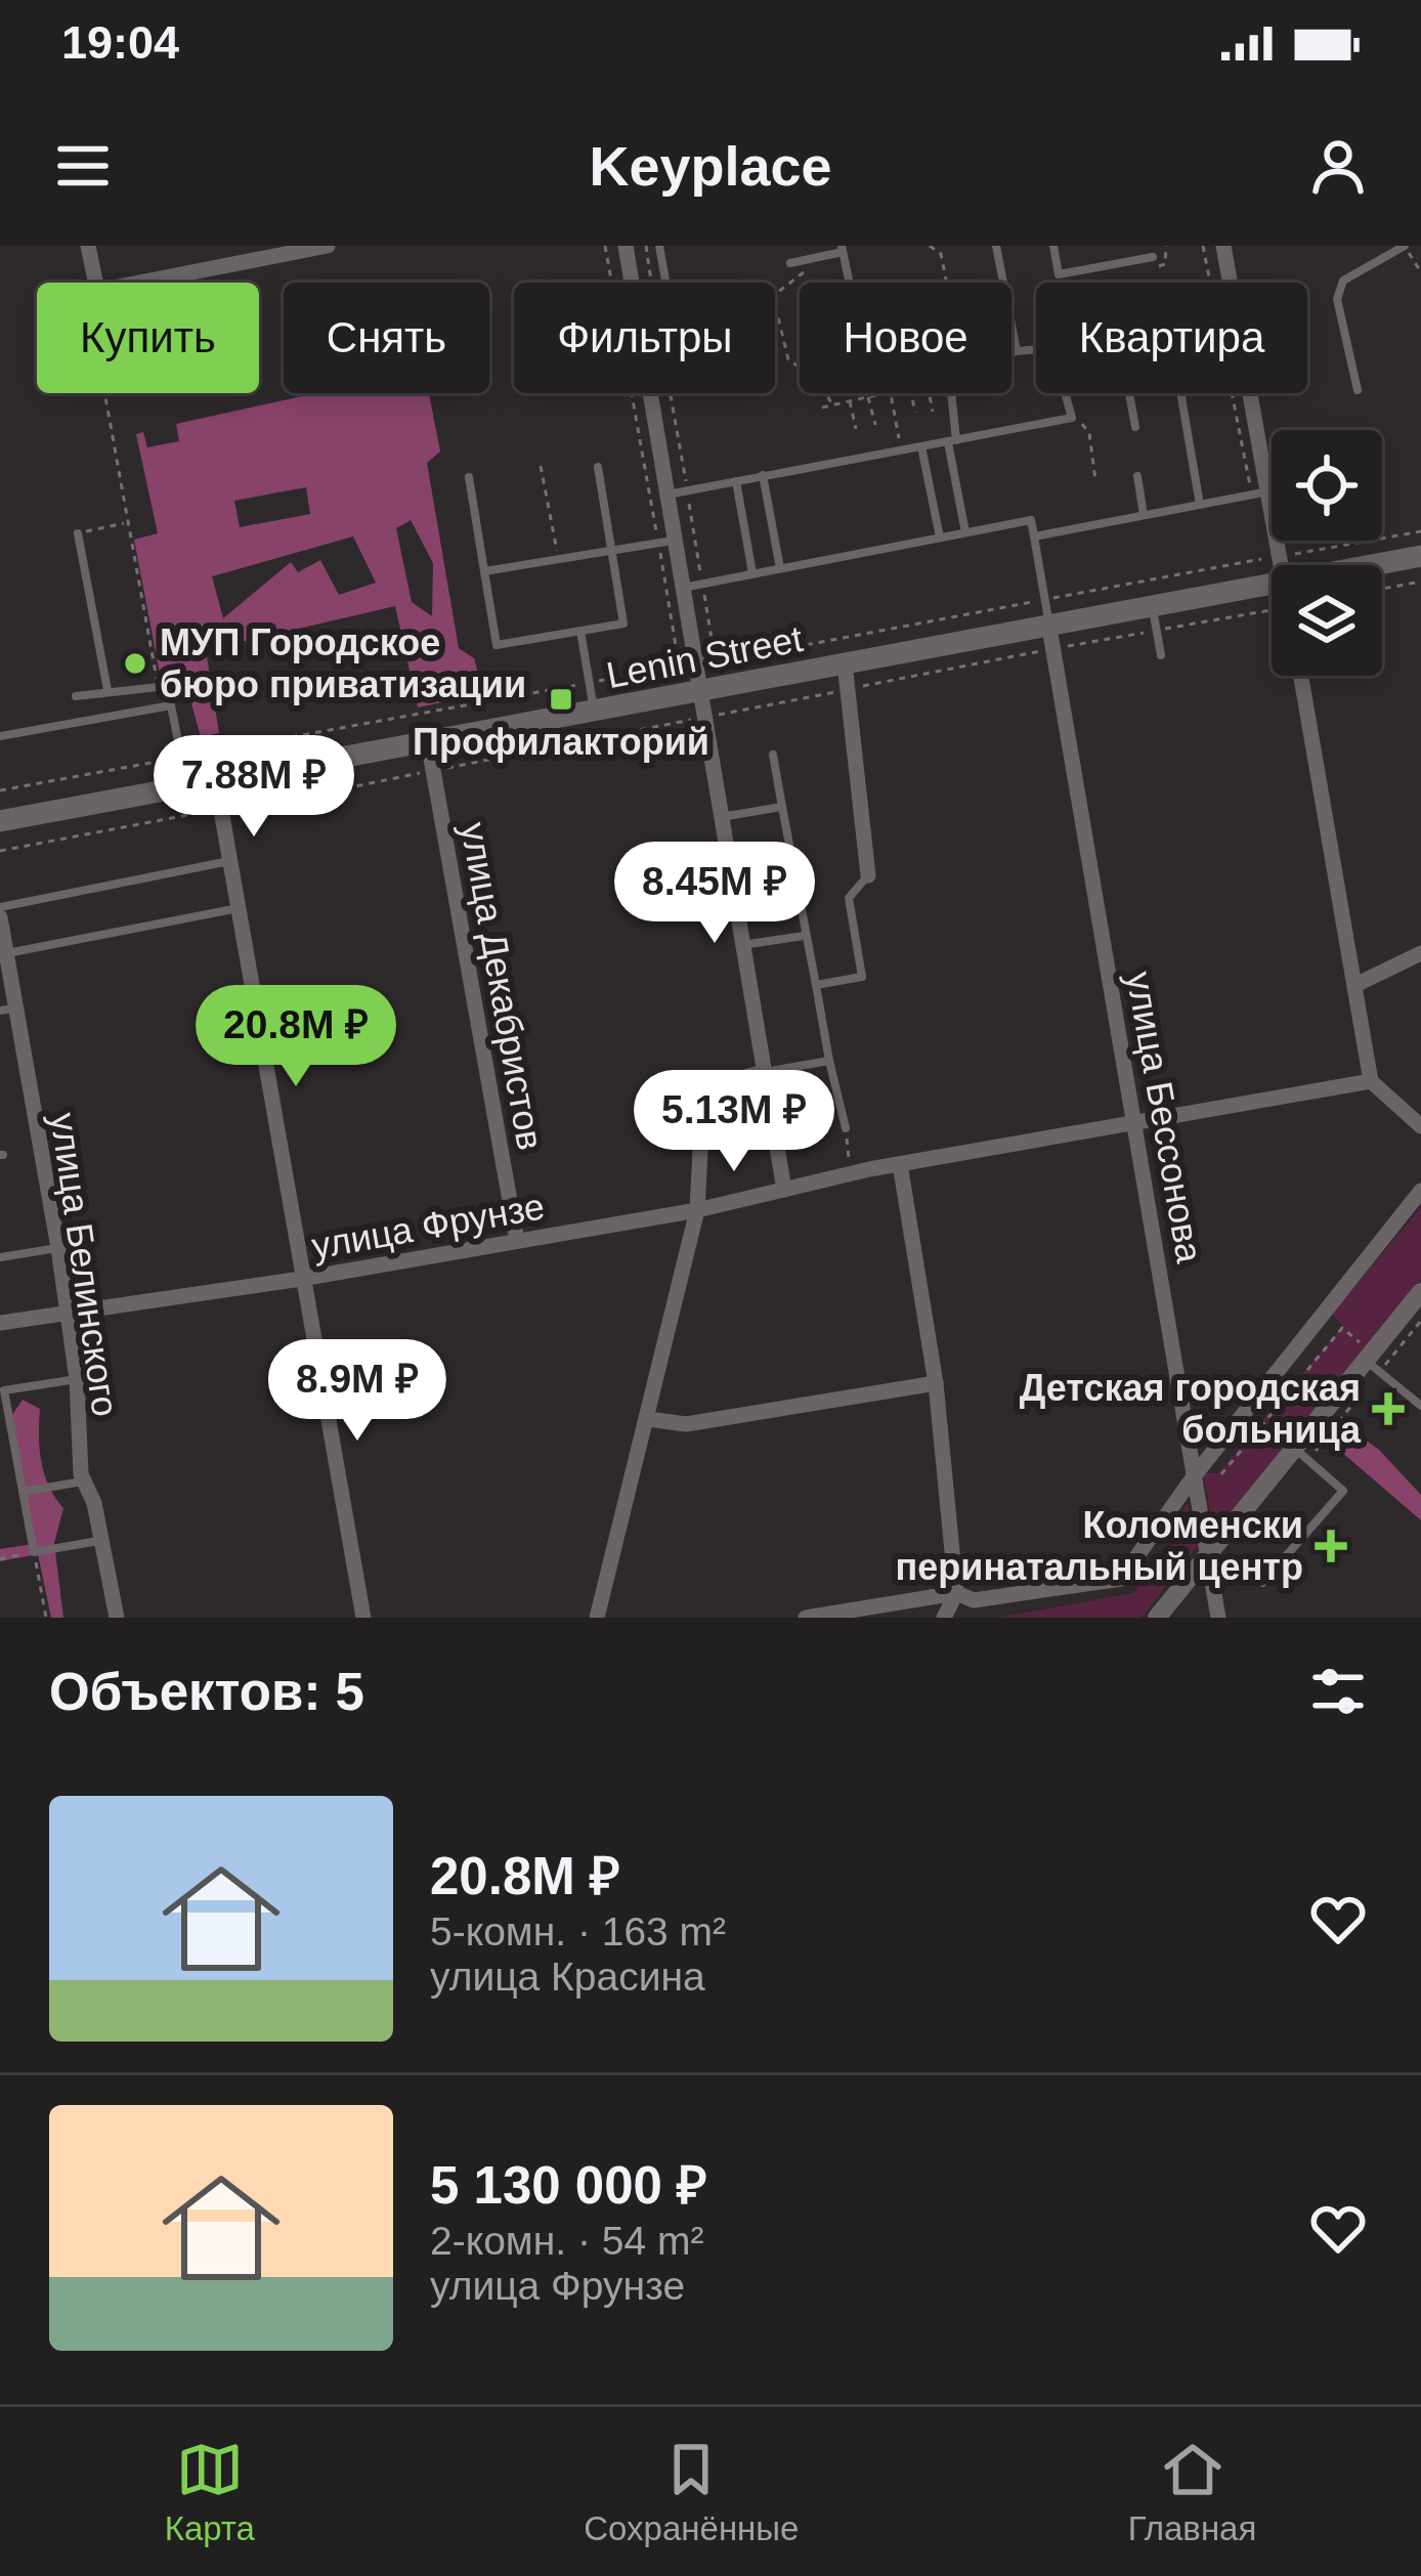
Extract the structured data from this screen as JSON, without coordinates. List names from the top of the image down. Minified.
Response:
{"streets":{"main road":["Lenin Street"],"street":["улица Декабристов","улица Бессонова","улица Фрунзе","улица Белинского"]},"crossings":[["Lenin Street","улица Декабристов"],["Lenin Street","улица Бессонова"],["улица Декабристов","улица Фрунзе"],["улица Бессонова","улица Фрунзе"],["улица Фрунзе","улица Белинского"]],"places":{"other":["МУП Городское бюро приватизации"],"transit":["Профилакторий"],"health":["Детская городская больница","Коломенски перинатальный центр"]},"page":{"status":"19:04","header":"Keyplace","chip":["Купить","Снять","Фильтры","Новое","Квартира"],"price":["7.88M ₽","8.45M ₽","20.8M ₽","5.13M ₽","8.9M ₽"],"heading":"Объектов: 5","list":[{"name":"20.8M ₽","note":"5-комн. · 163 m² · улица Красина"},{"name":"5 130 000 ₽","note":"2-комн. · 54 m² · улица Фрунзе"}],"tabs":["Карта","Сохранённые","Главная"]}}
